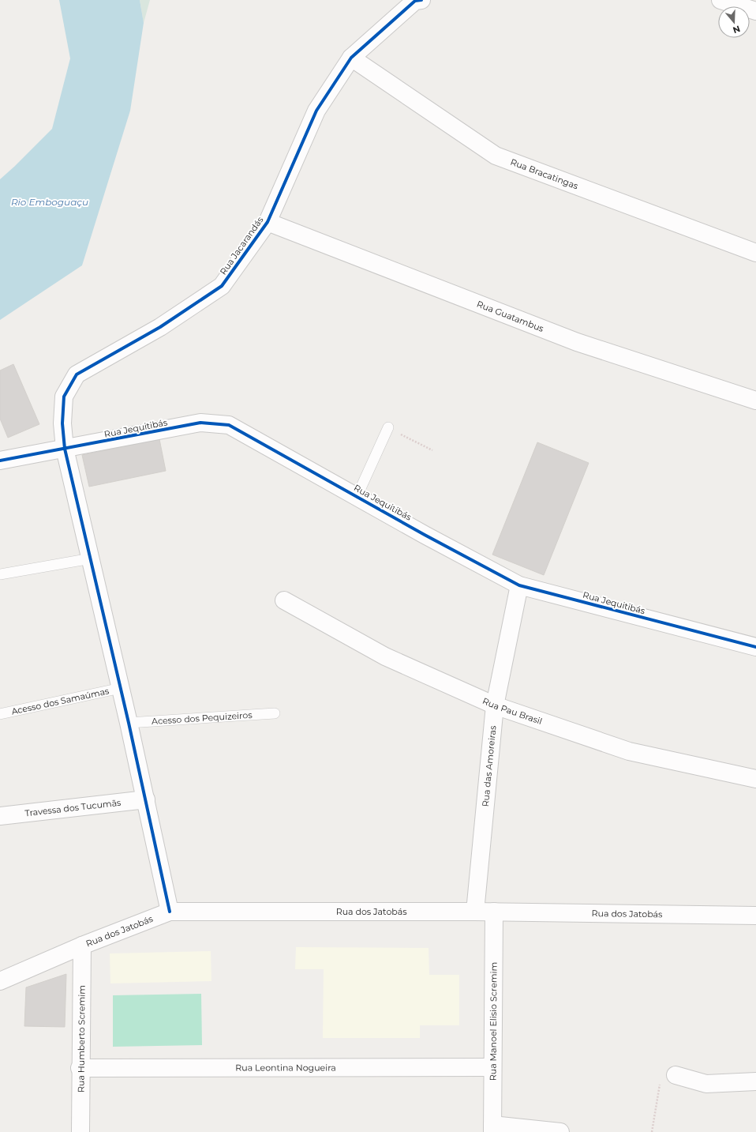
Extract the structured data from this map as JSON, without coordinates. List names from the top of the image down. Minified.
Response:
{"streets":{"street":["Rua Bracatingas","Rua Jacarandás","Rua Guatambus","Rua Jequitibás","Rua Pau Brasil","Rua das Amoreiras","Travessa dos Tucumãs","Rua dos Jatobás","Rua Manoel Elisio Scremim","Rua Humberto Scremim","Rua Leontina Nogueira"],"lane":["Acesso dos Samaúmas","Acesso dos Pequizeiros"]},"crossings":[["Rua Bracatingas","Rua Jacarandás"],["Rua Jacarandás","Rua Guatambus"],["Rua Jacarandás","Rua Jequitibás"],["Rua Jacarandás","Acesso dos Samaúmas"],["Rua Jacarandás","Acesso dos Pequizeiros"],["Rua Jacarandás","Travessa dos Tucumãs"],["Rua Jacarandás","Rua dos Jatobás"],["Rua Jequitibás","Rua das Amoreiras"],["Rua Pau Brasil","Rua das Amoreiras"],["Rua das Amoreiras","Rua dos Jatobás"],["Rua dos Jatobás","Rua Manoel Elisio Scremim"],["Rua dos Jatobás","Rua Humberto Scremim"],["Rua Manoel Elisio Scremim","Rua Leontina Nogueira"],["Rua Humberto Scremim","Rua Leontina Nogueira"]],"water":["Rio Emboguaçu"],"north":"bottom"}
